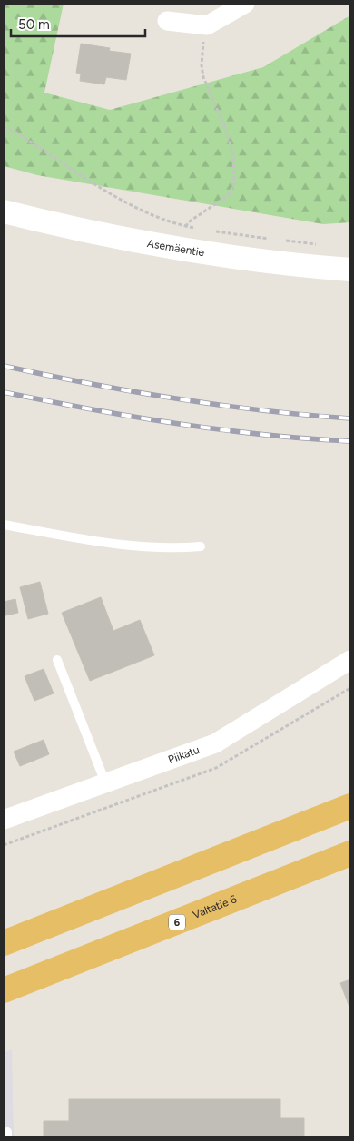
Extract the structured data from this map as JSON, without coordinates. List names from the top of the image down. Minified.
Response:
{"streets":{"highway":["Valtatie 6","6"],"street":["Asemäentie","Piikatu"]},"scale_bar":"50 m"}
